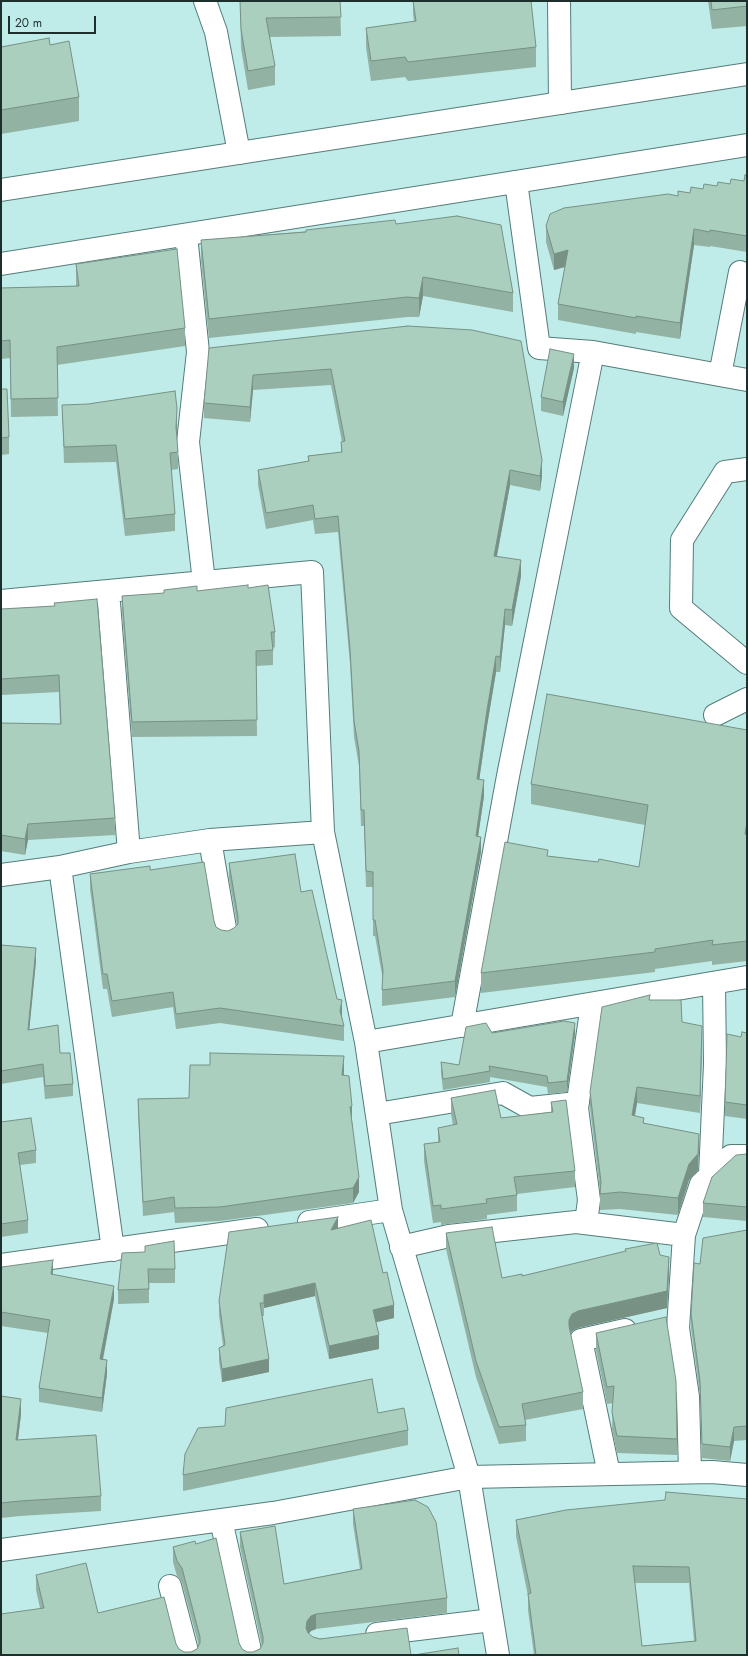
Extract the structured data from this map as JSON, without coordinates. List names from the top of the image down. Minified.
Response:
{"scale_bar":"20 m"}
